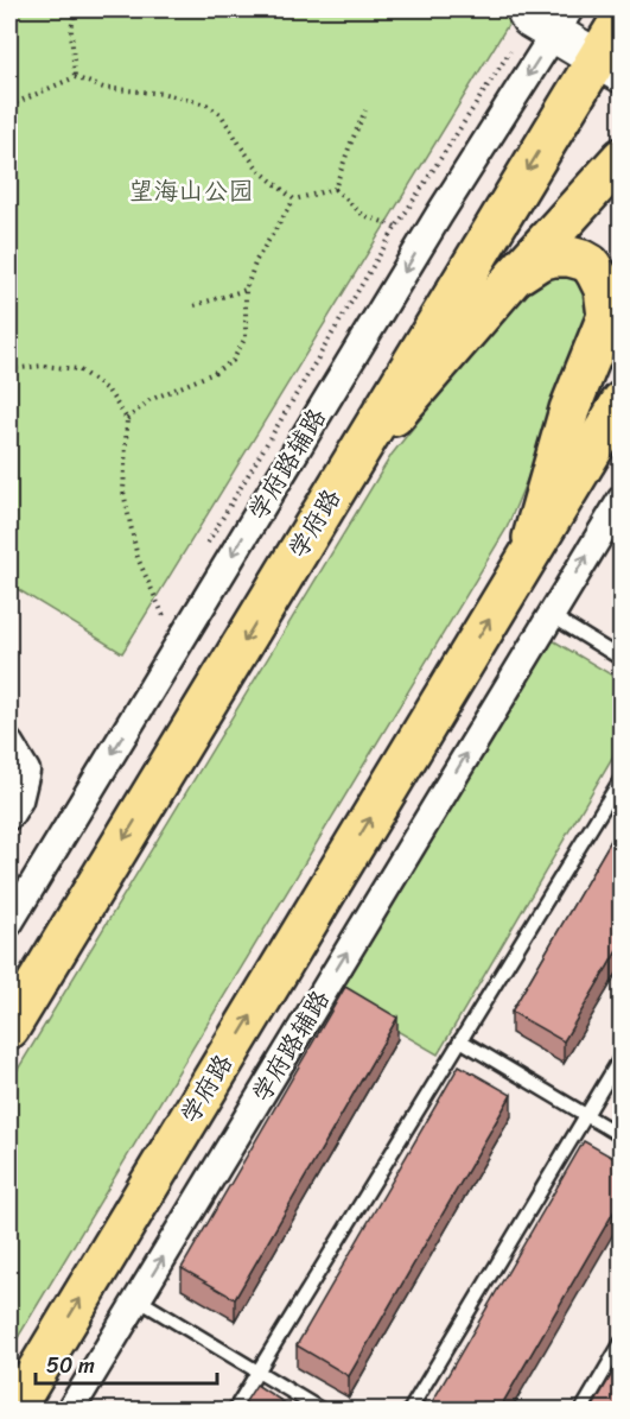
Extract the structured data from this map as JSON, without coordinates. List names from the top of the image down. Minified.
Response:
{"streets":{"main road":["学府路"],"street":["学府路辅路"]},"parks":["望海山公园"],"scale_bar":"50 m"}
